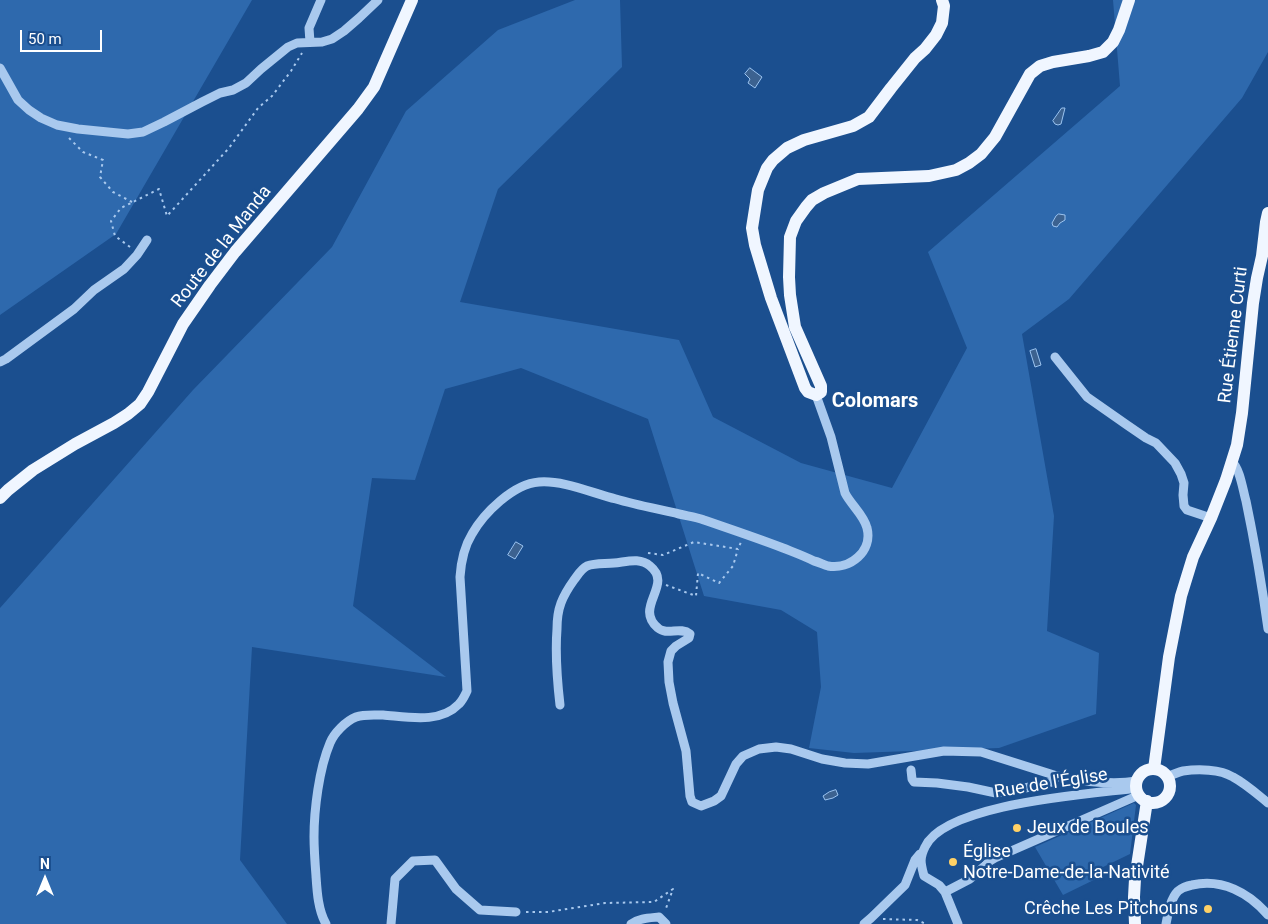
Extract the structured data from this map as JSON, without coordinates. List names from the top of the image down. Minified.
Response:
{"streets":{"main road":["Route de la Manda","Rue Étienne Curti"],"street":["Rue de l'Église"]},"crossings":[["Rue Étienne Curti","Rue de l'Église"]],"districts":["Colomars"],"places":["Jeux de Boules","Église Notre-Dame-de-la-Nativité","Crêche Les Pitchouns"],"scale_bar":"50 m","north":"top"}
